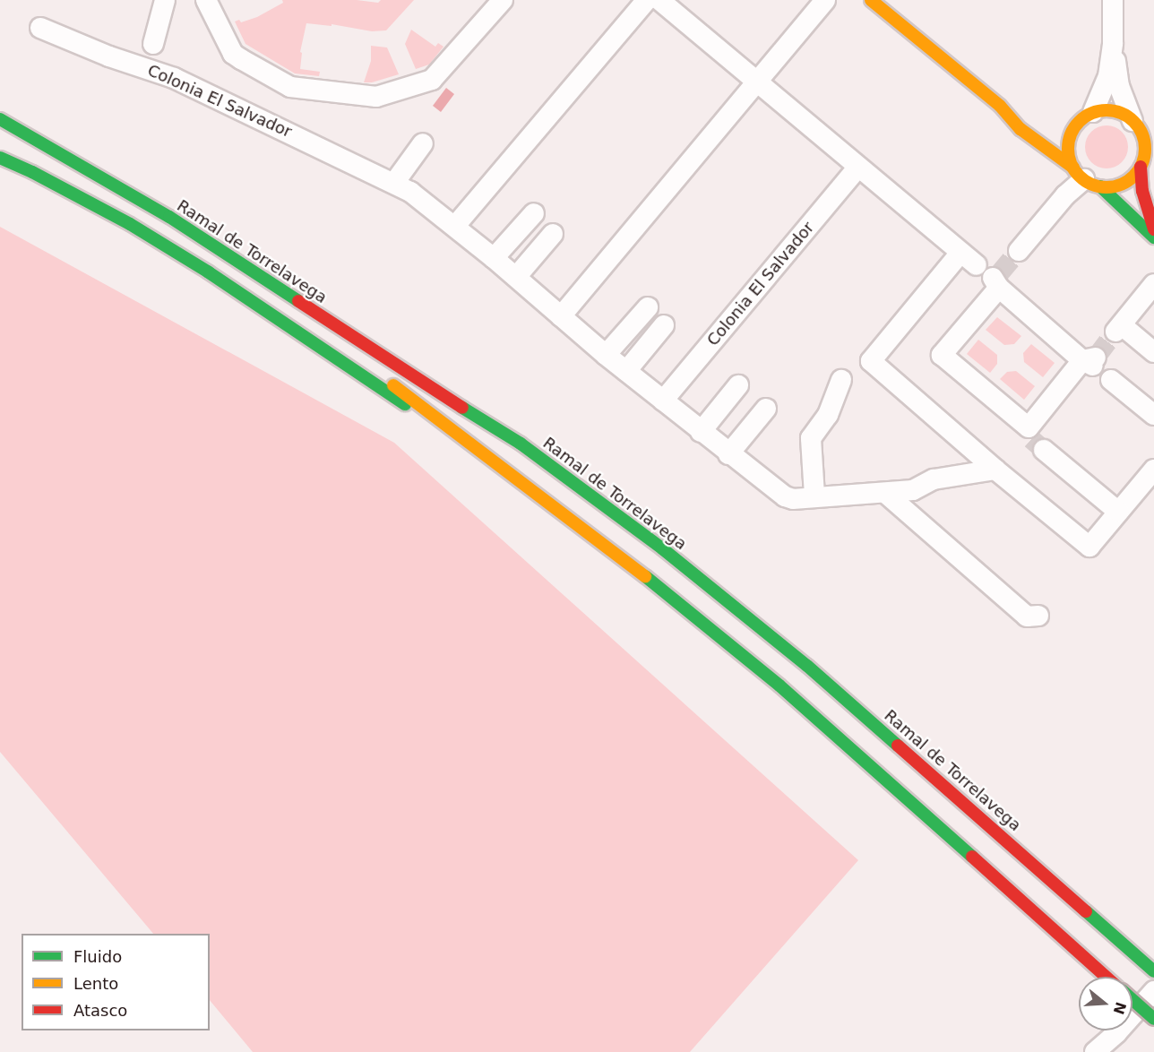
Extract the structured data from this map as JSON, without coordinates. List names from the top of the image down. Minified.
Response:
{"streets":{"highway":["Ramal de Torrelavega"],"street":["Colonia El Salvador"]},"legend":["Fluido","Lento","Atasco"],"north":"right"}
